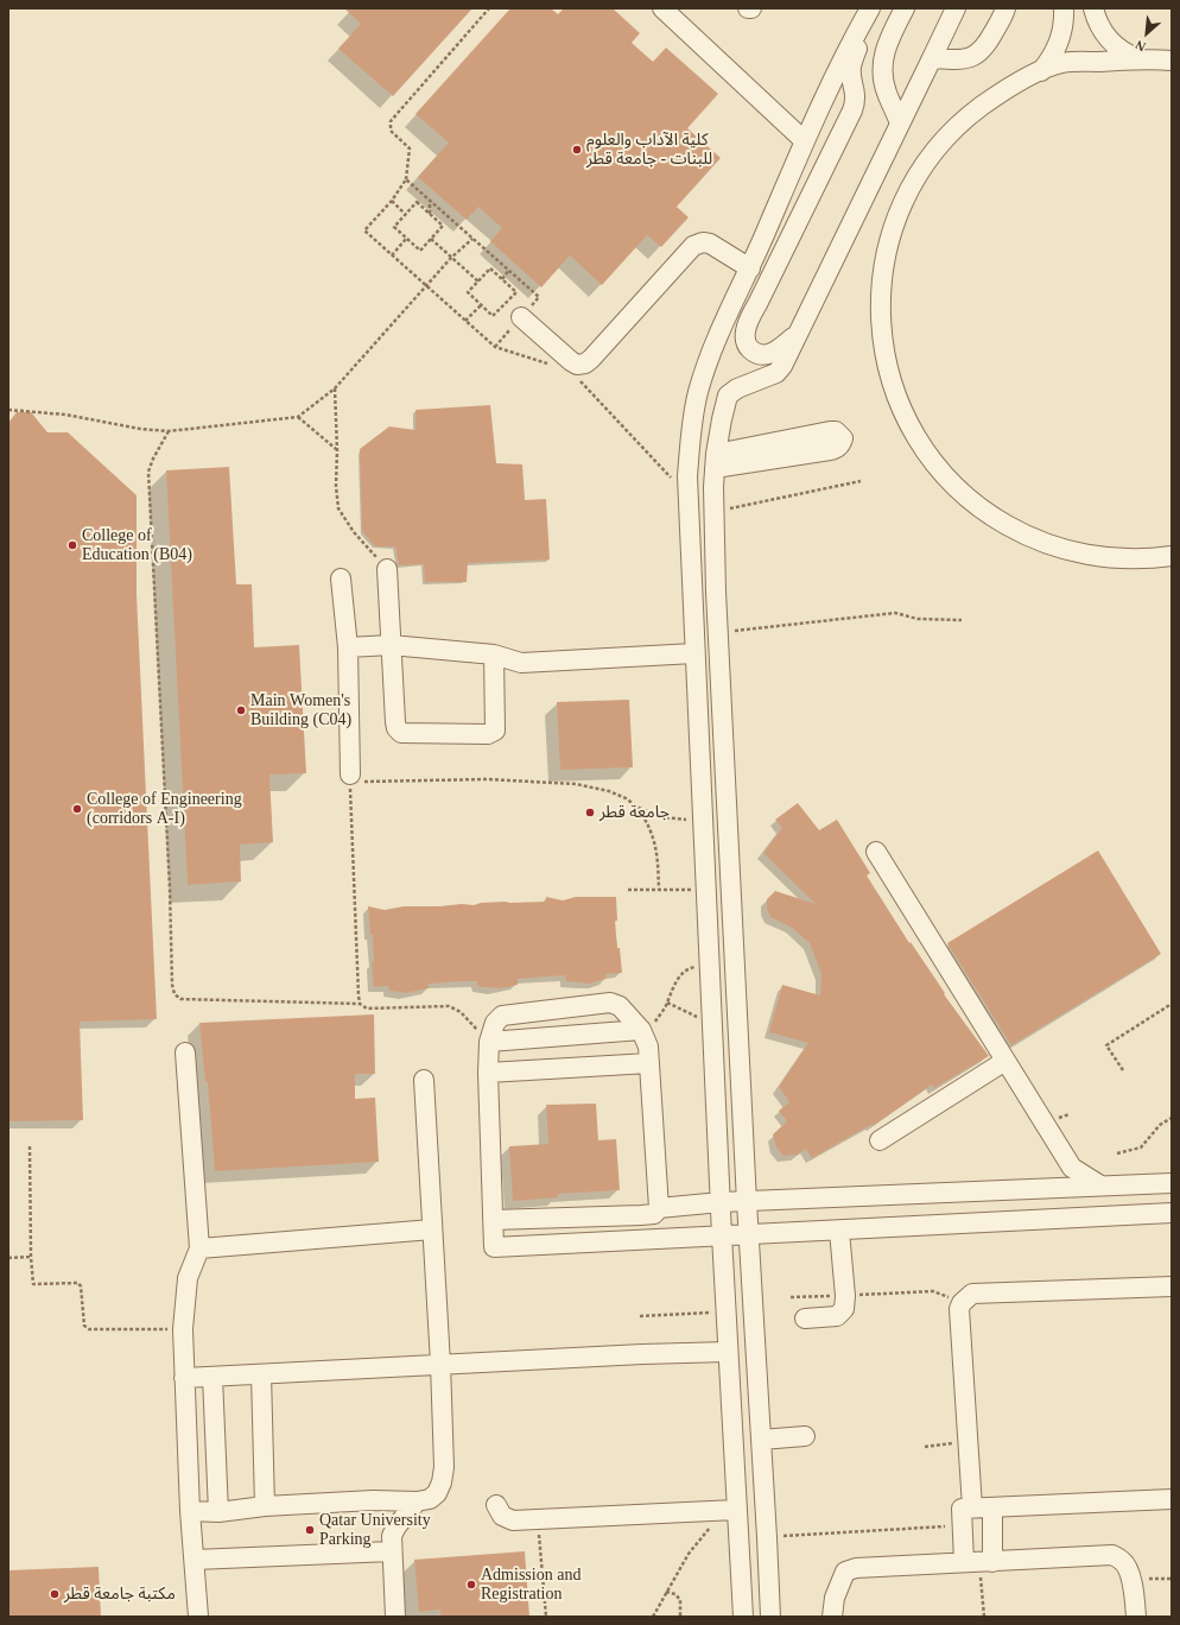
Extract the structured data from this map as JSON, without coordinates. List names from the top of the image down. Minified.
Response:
{"places":["كلية الآداب والعلوم للبنات - جامعة قطر","College of Education (B04)","Main Women's Building (C04)","College of Engineering (corridors A-I)","جامعة قطر","Qatar University Parking","Admission and Registration","مكتبة جامعة قطر"],"north":"bottom left"}
